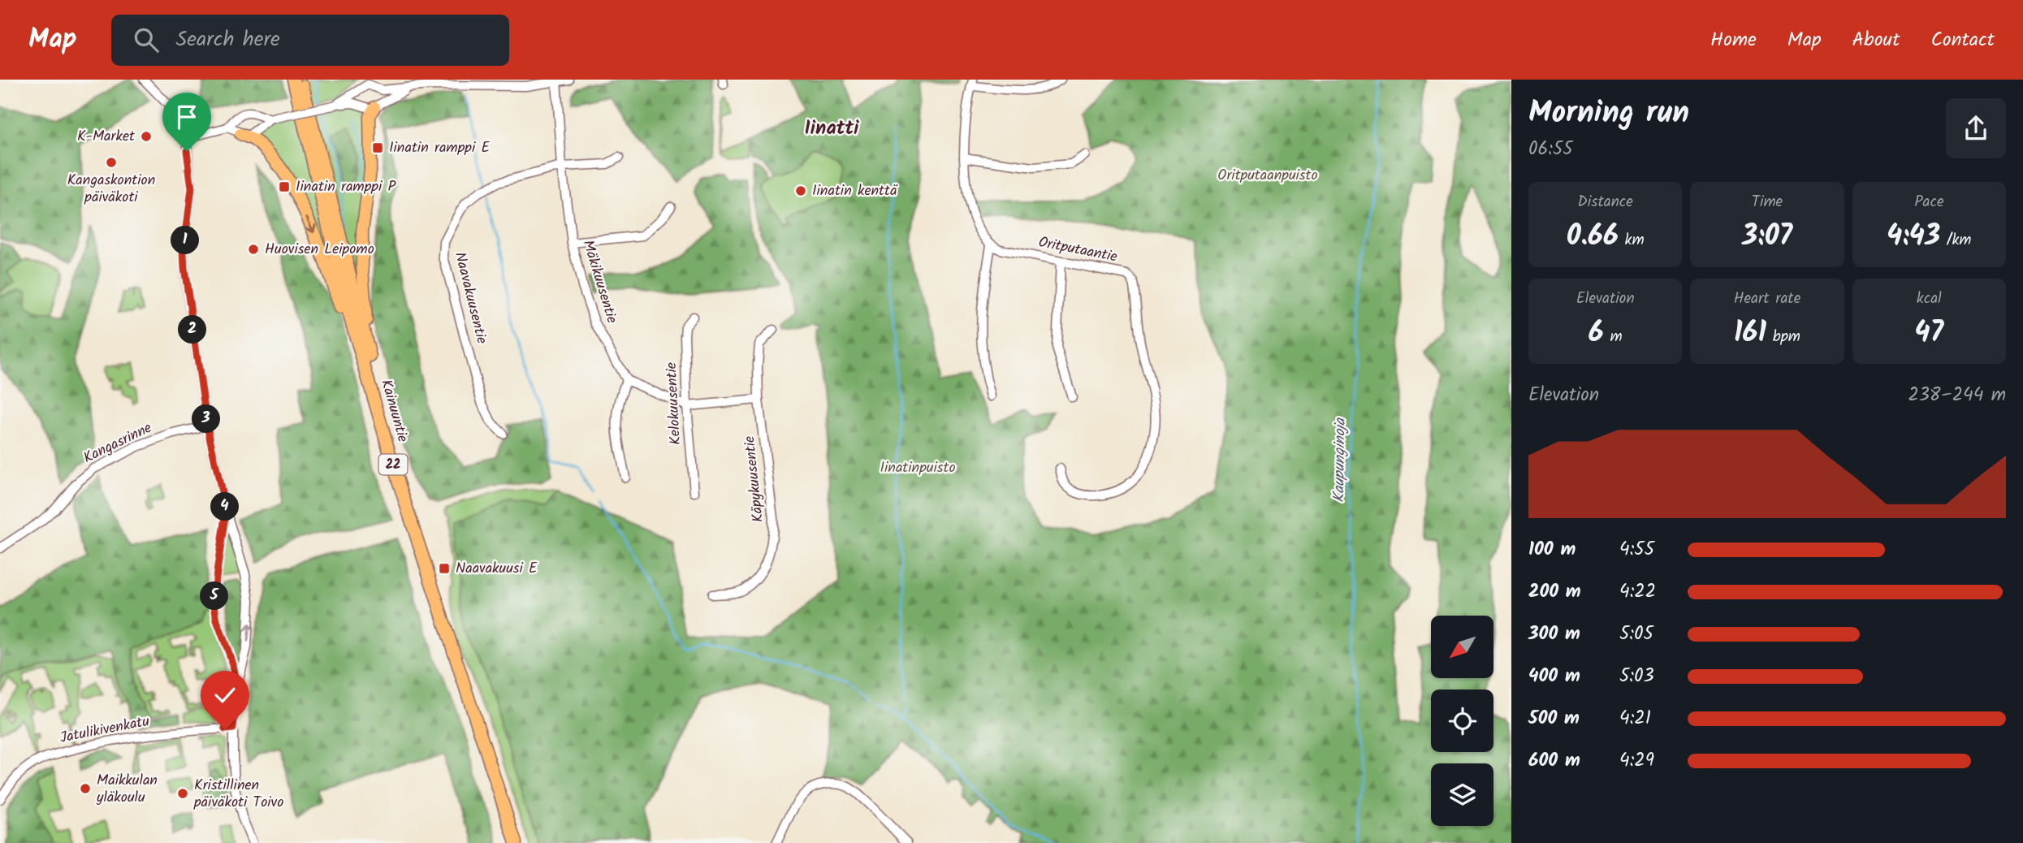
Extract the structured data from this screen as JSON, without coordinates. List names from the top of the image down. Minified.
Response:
{"streets":{"highway":["Kainuuntie","22"],"street":["Oritputaantie","Mäkikuusentie","Naavakuusentie","Kelokuusentie","Kangasrinne","Käpykuusentie","Jatulikivenkatu"]},"crossings":[["Mäkikuusentie","Naavakuusentie"]],"districts":["Iinatti"],"water":["Kaupunginoja"],"parks":["Oritputaanpuisto","Iinatinpuisto"],"places":{"other":["K-Market","Kangaskontion päiväkoti","Iinatin kenttä","Huovisen Leipomo","Maikkulan yläkoulu","Kristillinen päiväkoti Toivo"],"transit":["Iinatin ramppi E","Iinatin ramppi P","Naavakuusi E"]},"north":"bottom left","page":{"header":"Map","search":"Search here","nav":["Home","Map","About","Contact"],"heading":["Morning run","06:55"],"stats":[["Distance","0.66 km"],["Time","3:07"],["Pace","4:43 /km"],["Elevation","6 m"],["Heart rate","161 bpm"],["kcal","47"]],"pins":["1","2","3","4","5"],"chart":["Elevation","238–244 m"],"list":[{"name":"100 m","note":"4:55"},{"name":"200 m","note":"4:22"},{"name":"300 m","note":"5:05"},{"name":"400 m","note":"5:03"},{"name":"500 m","note":"4:21"},{"name":"600 m","note":"4:29"}]}}
